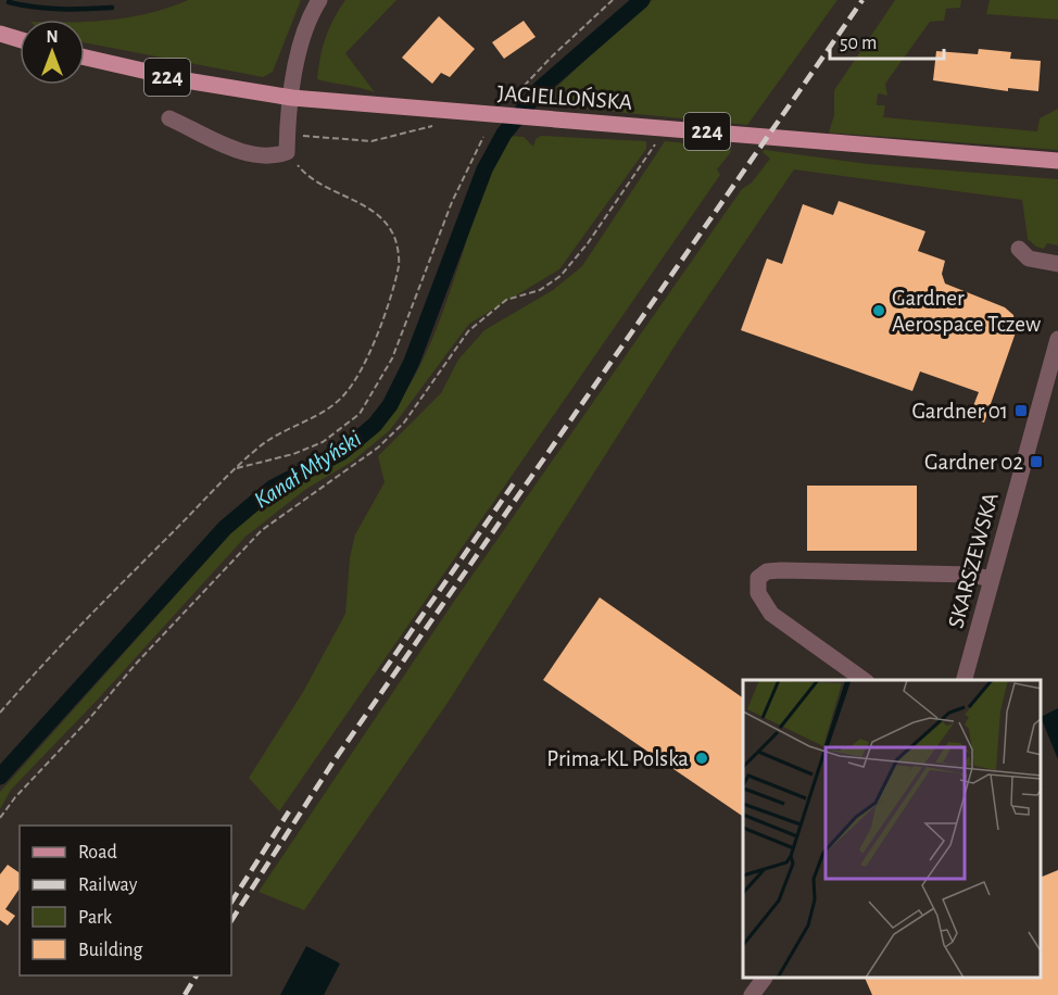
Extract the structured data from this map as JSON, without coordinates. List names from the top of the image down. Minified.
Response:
{"streets":{"main road":["224","JAGIELLOŃSKA"],"street":["SKARSZEWSKA"]},"water":["Kanał Młyński"],"places":{"other":["Gardner Aerospace Tczew","Prima-KL Polska"],"transit":["Gardner 01","Gardner 02"]},"legend":["Road","Railway","Park","Building"],"scale_bar":"50 m","north":"top"}
